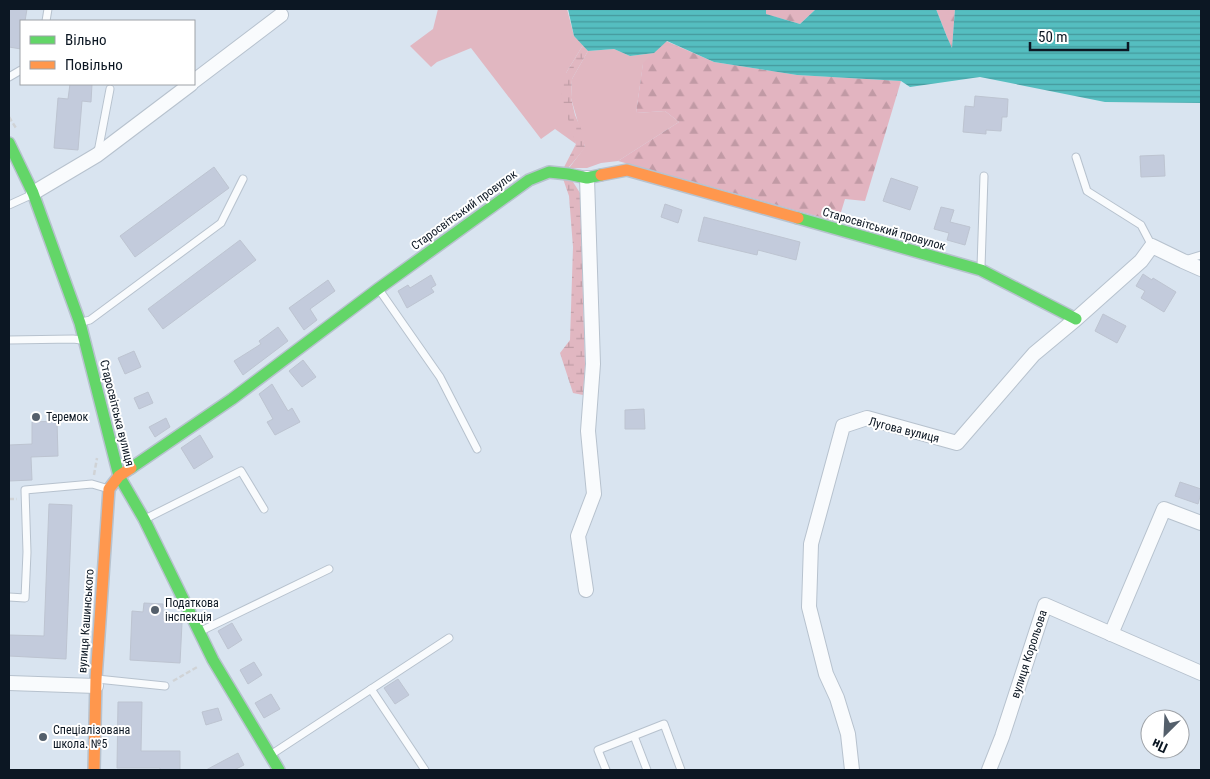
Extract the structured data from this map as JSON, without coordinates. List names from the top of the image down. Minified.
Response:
{"streets":{"street":["Старосвітський провулок","Старосвітська вулиця","Лугова вулиця","вулиця Кашинського","вулиця Корольова"]},"crossings":[["Старосвітський провулок","Старосвітська вулиця"],["Старосвітський провулок","Лугова вулиця"]],"places":["Теремок","Податкова інспекція","Спеціалізована школа. №5"],"legend":["Вільно","Повільно"],"scale_bar":"50 m","north":"bottom left"}
